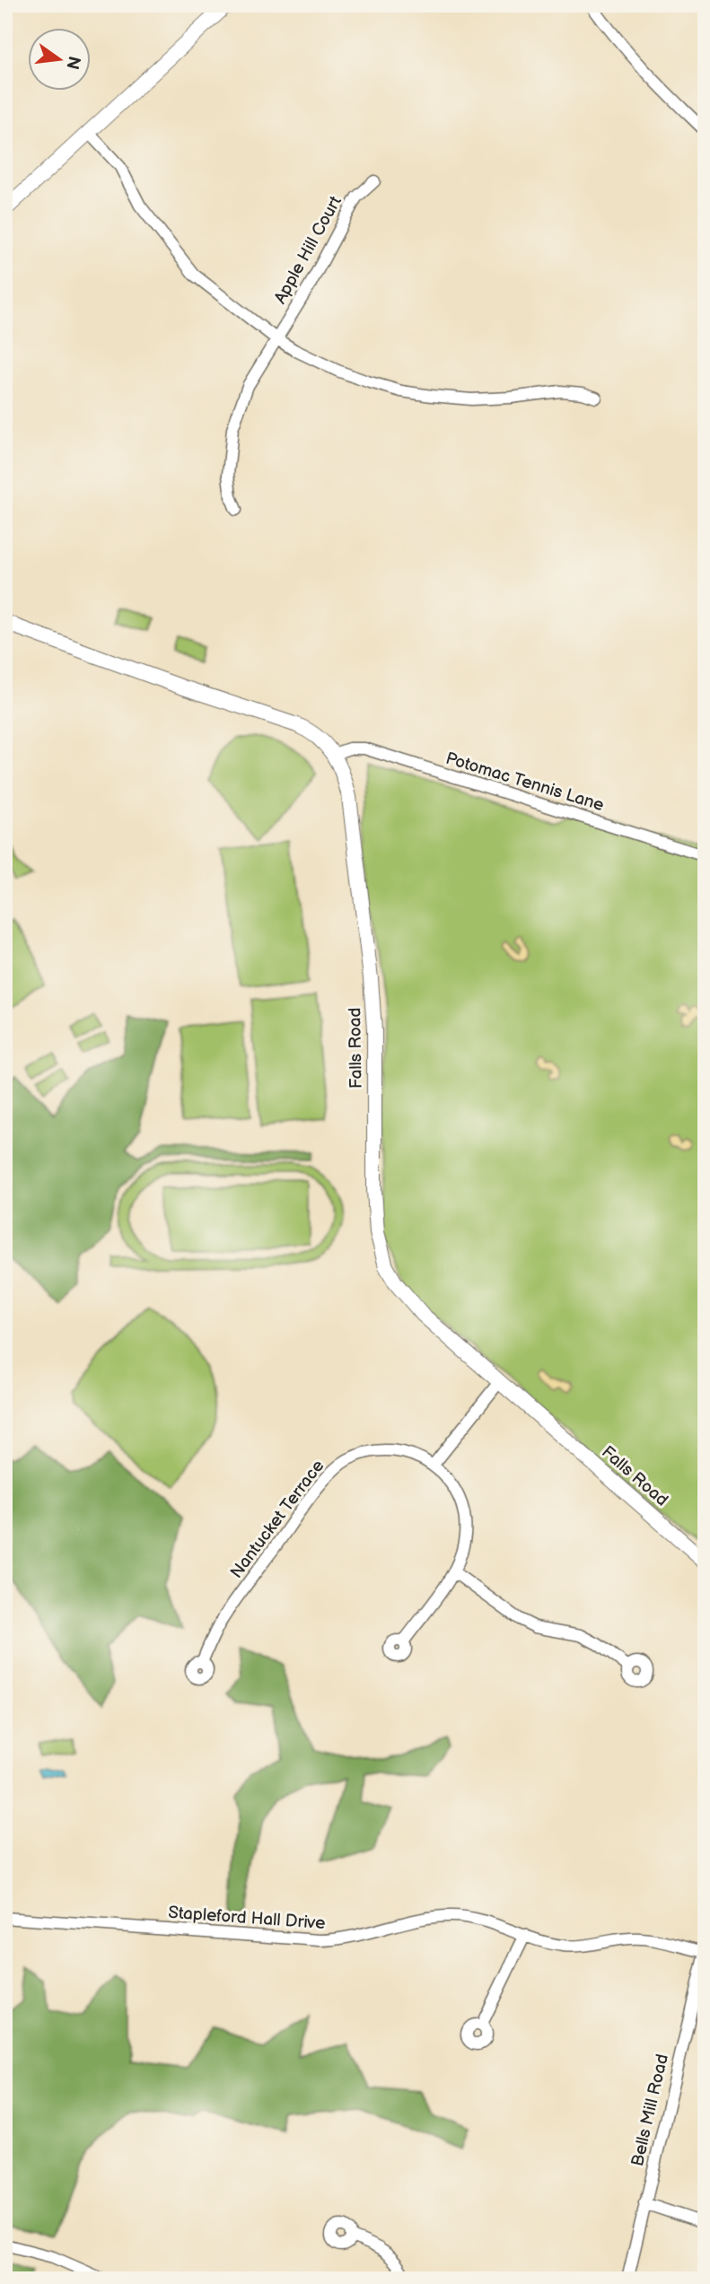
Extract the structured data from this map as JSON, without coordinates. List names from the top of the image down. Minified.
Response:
{"streets":{"main road":["Falls Road"],"street":["Apple Hill Court","Potomac Tennis Lane","Nantucket Terrace","Stapleford Hall Drive","Bells Mill Road"]},"crossings":[["Potomac Tennis Lane","Falls Road"],["Stapleford Hall Drive","Bells Mill Road"]],"north":"right"}
